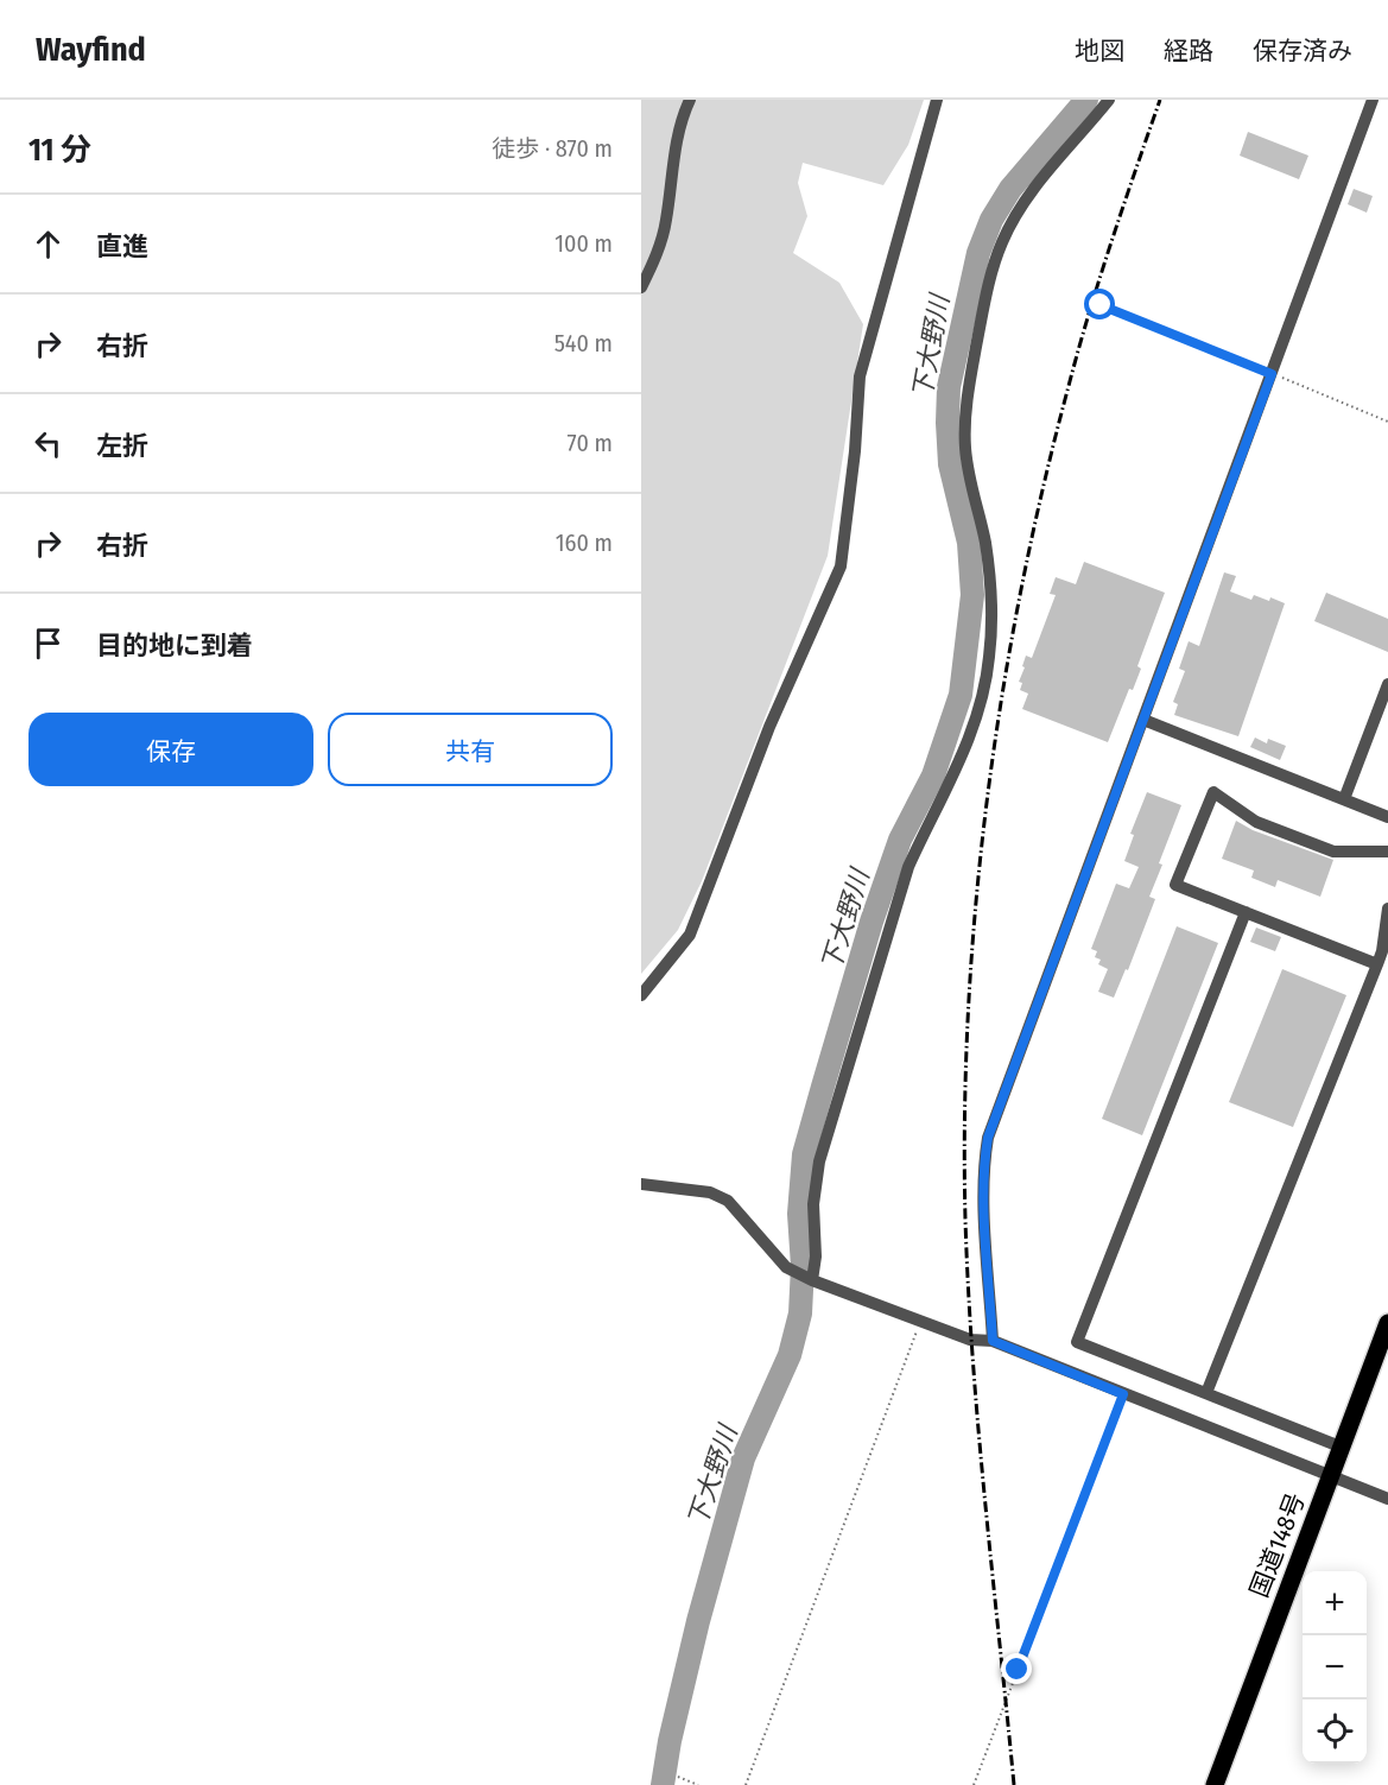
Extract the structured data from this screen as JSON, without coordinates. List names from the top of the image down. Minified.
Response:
{"streets":{"highway":["国道148号"]},"water":["下大野川"],"page":{"header":"Wayfind","nav":["地図","経路","保存済み"],"heading":["11 分","徒歩 · 870 m"],"list":[["直進","100 m"],["右折","540 m"],["左折","70 m"],["右折","160 m"],"目的地に到着"],"buttons":["保存","共有"],"map_buttons":["+","−"]}}
